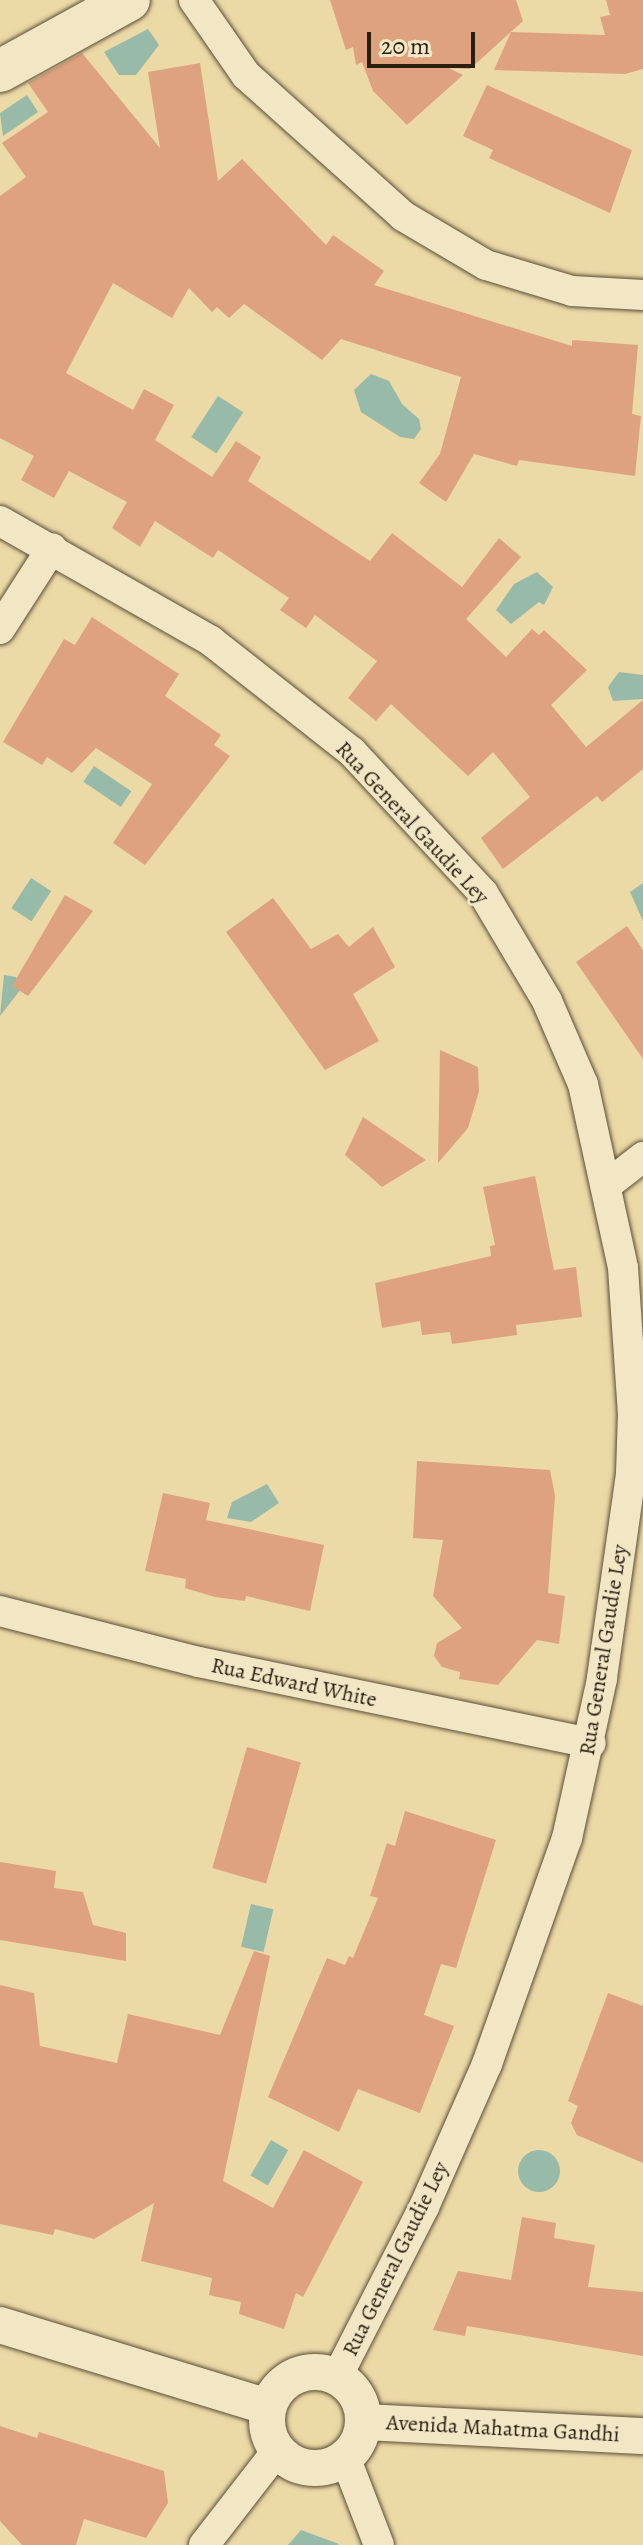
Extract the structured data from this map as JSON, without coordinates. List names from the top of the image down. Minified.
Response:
{"streets":{"street":["Rua General Gaudie Ley","Rua Edward White","Avenida Mahatma Gandhi"]},"crossings":[["Rua General Gaudie Ley","Rua Edward White"],["Rua General Gaudie Ley","Avenida Mahatma Gandhi"]],"scale_bar":"20 m"}
